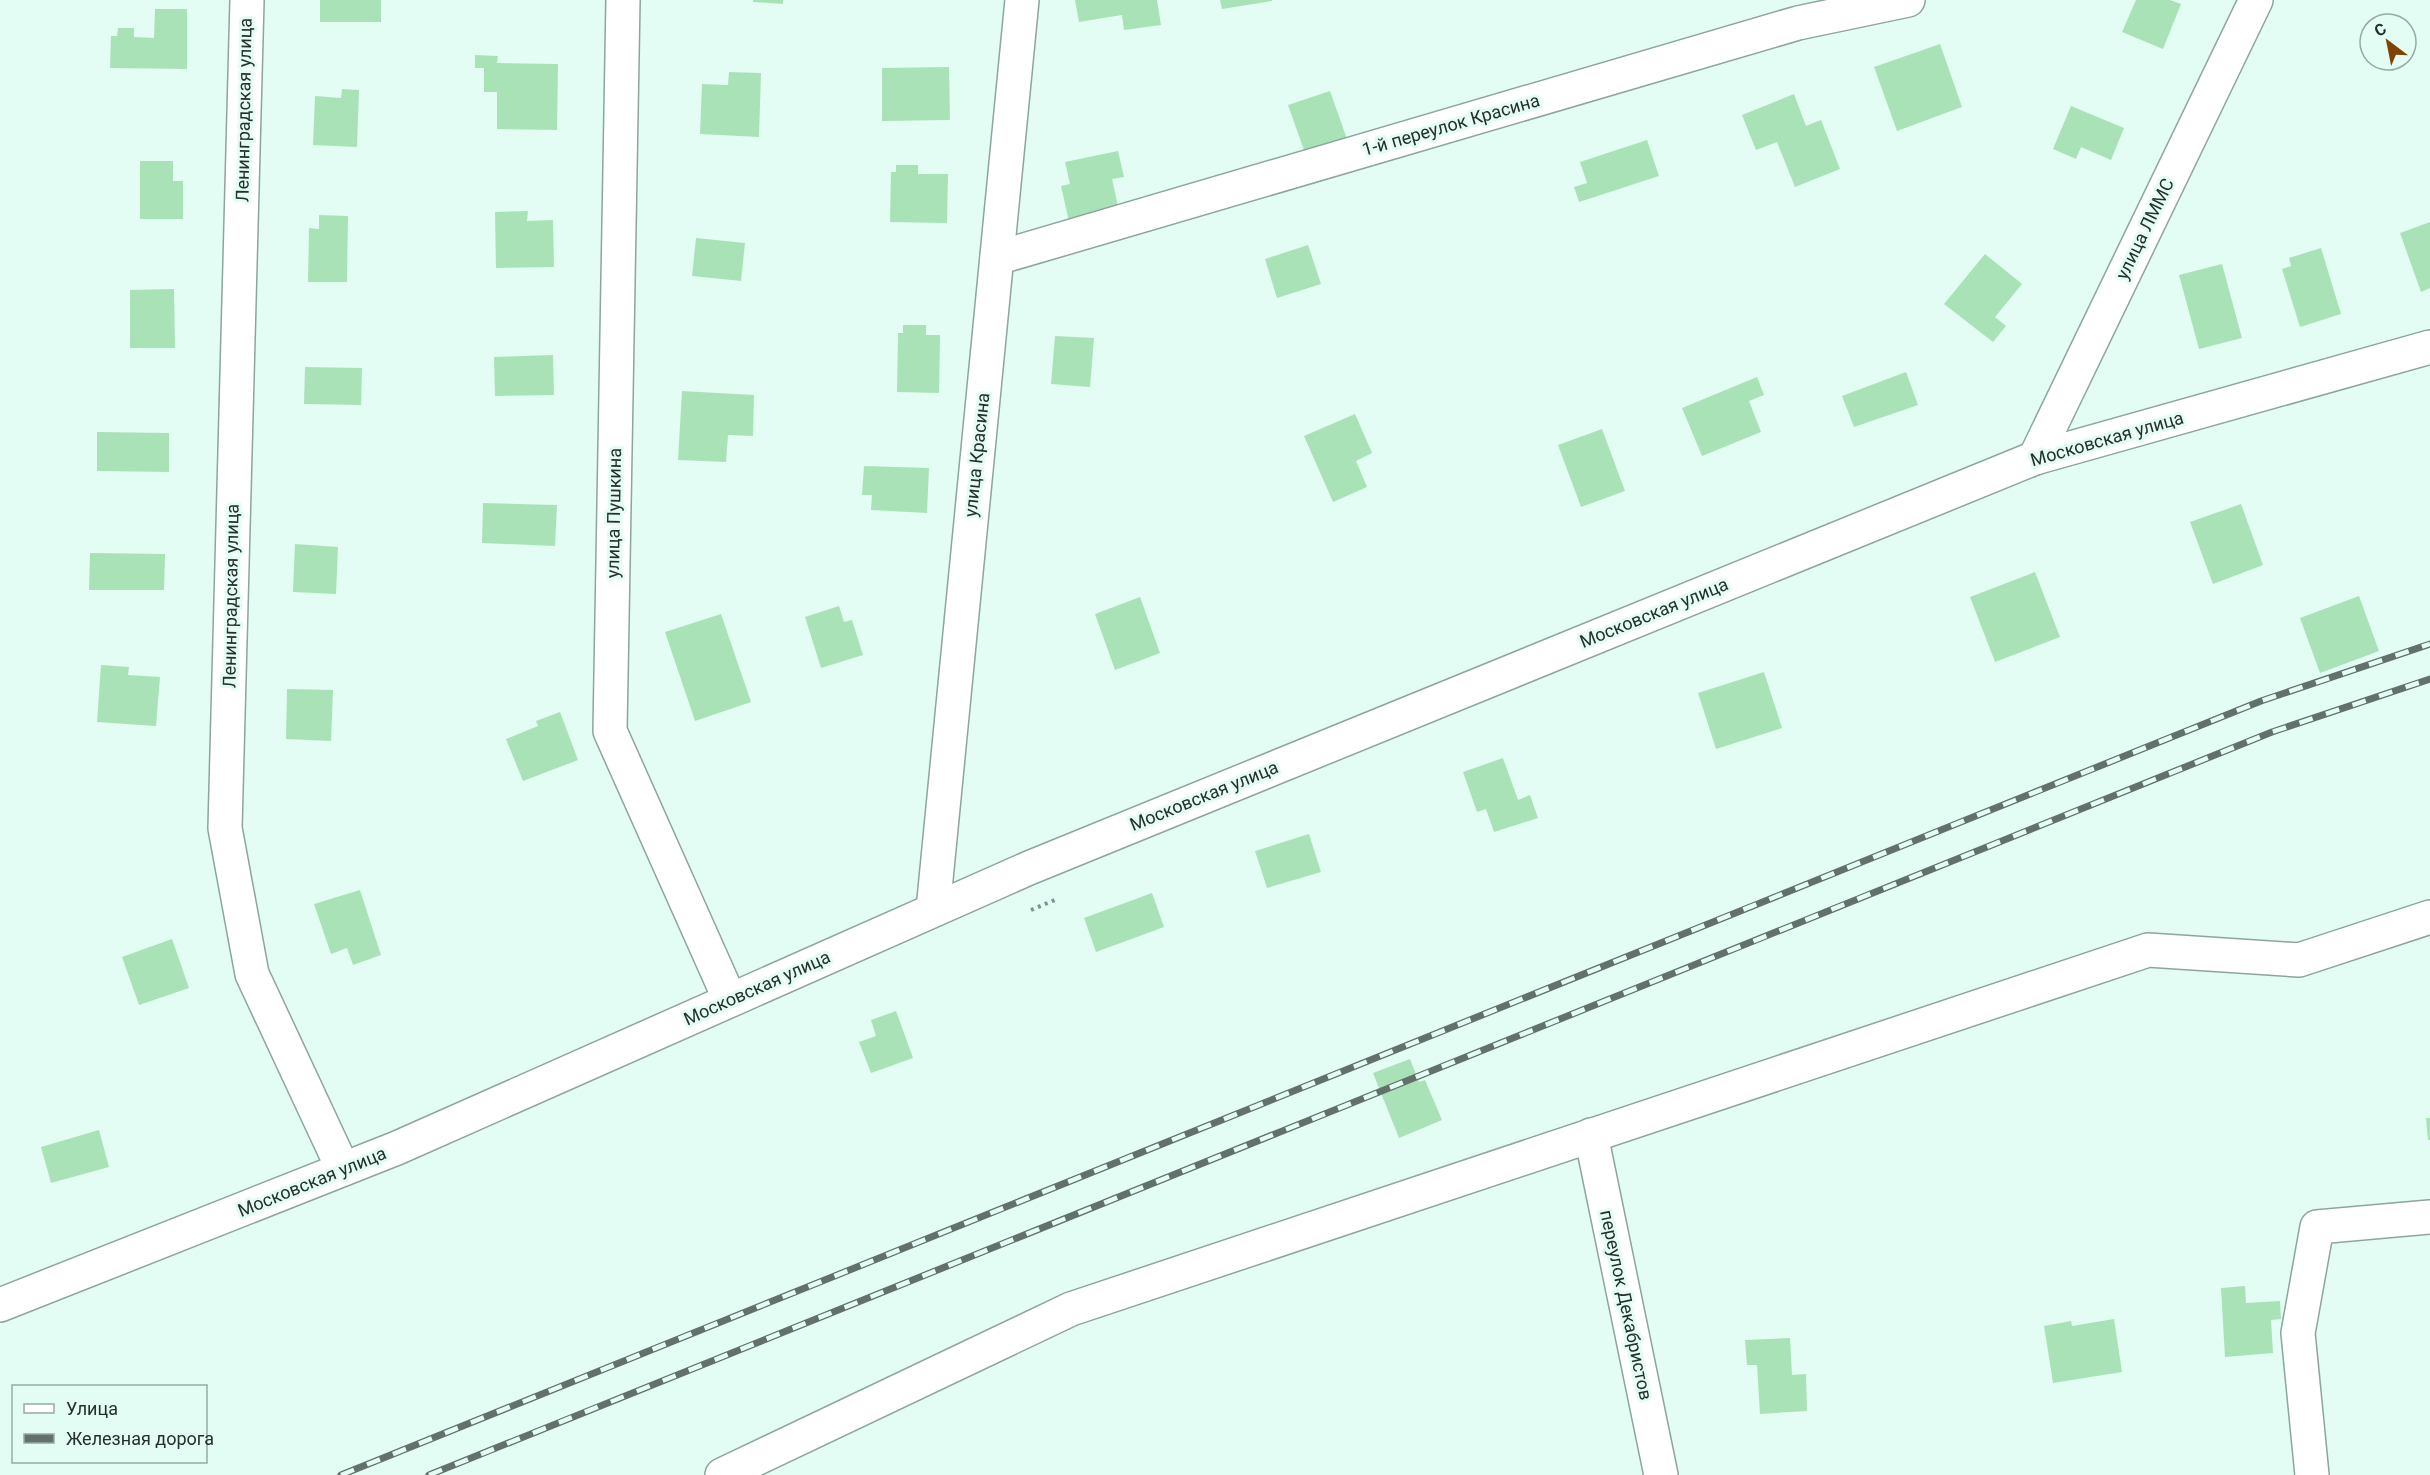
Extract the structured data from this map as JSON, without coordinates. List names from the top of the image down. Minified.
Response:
{"streets":{"street":["Ленинградская улица","1-й переулок Красина","улица ЛММС","Московская улица","улица Красина","улица Пушкина","переулок Декабристов"]},"crossings":[["Ленинградская улица","Московская улица"],["1-й переулок Красина","улица Красина"],["улица ЛММС","Московская улица"],["Московская улица","улица Красина"],["Московская улица","улица Пушкина"]],"legend":["Улица","Железная дорога"],"north":"top left"}
